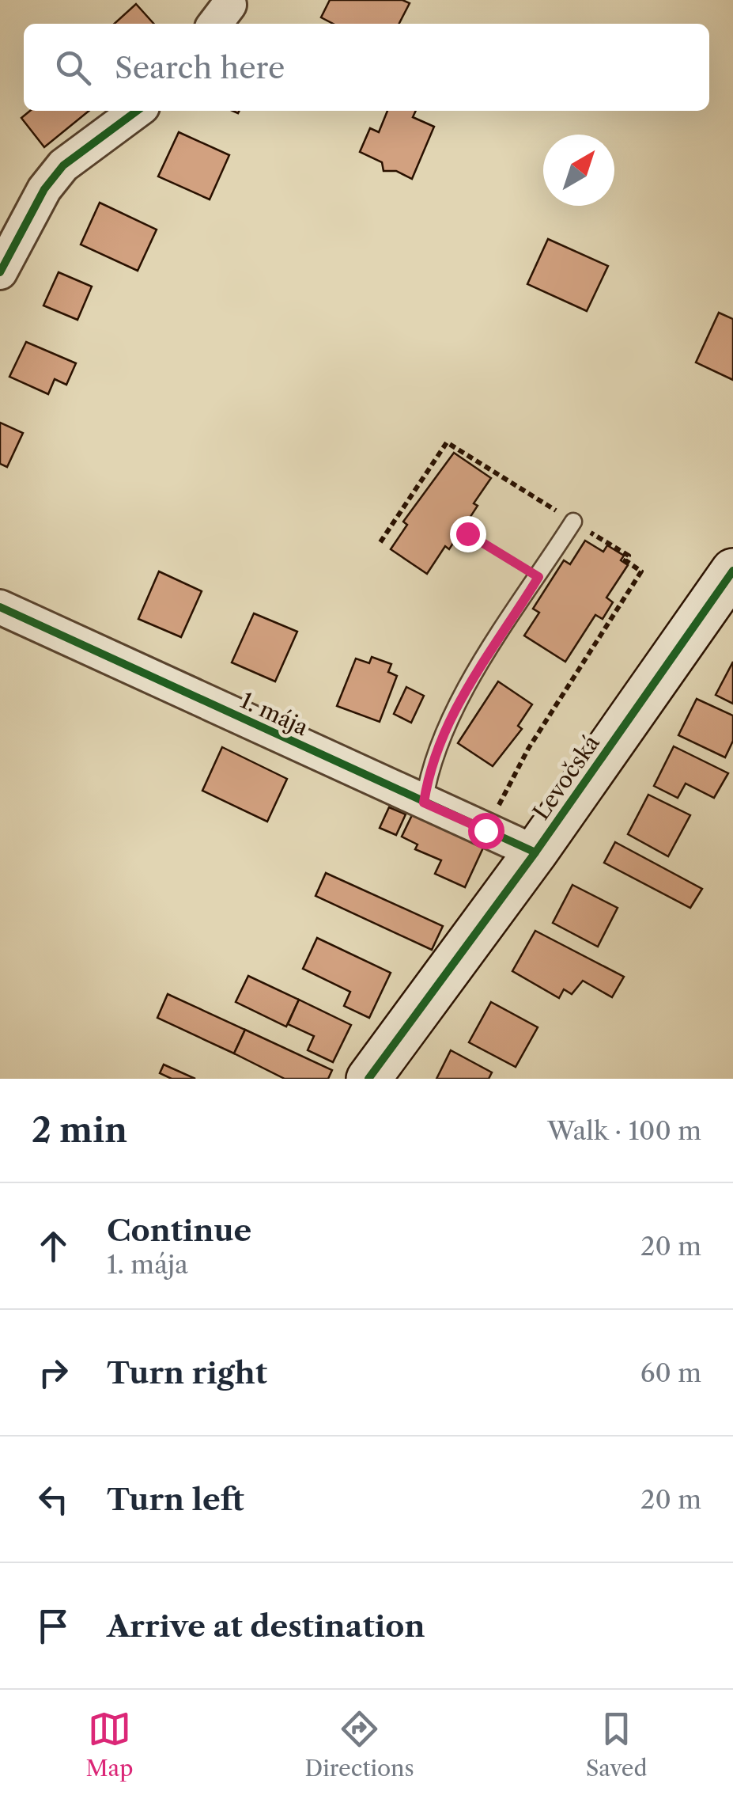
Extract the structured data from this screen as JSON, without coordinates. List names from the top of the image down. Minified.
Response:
{"streets":{"main road":["Levočská"],"street":["1. mája"]},"crossings":[["1. mája","Levočská"]],"north":"top right","page":{"search":"Search here","heading":["2 min","Walk · 100 m"],"list":[["Continue","1. mája","20 m"],["Turn right","60 m"],["Turn left","20 m"],"Arrive at destination"],"nav":["Map","Directions","Saved"]}}
